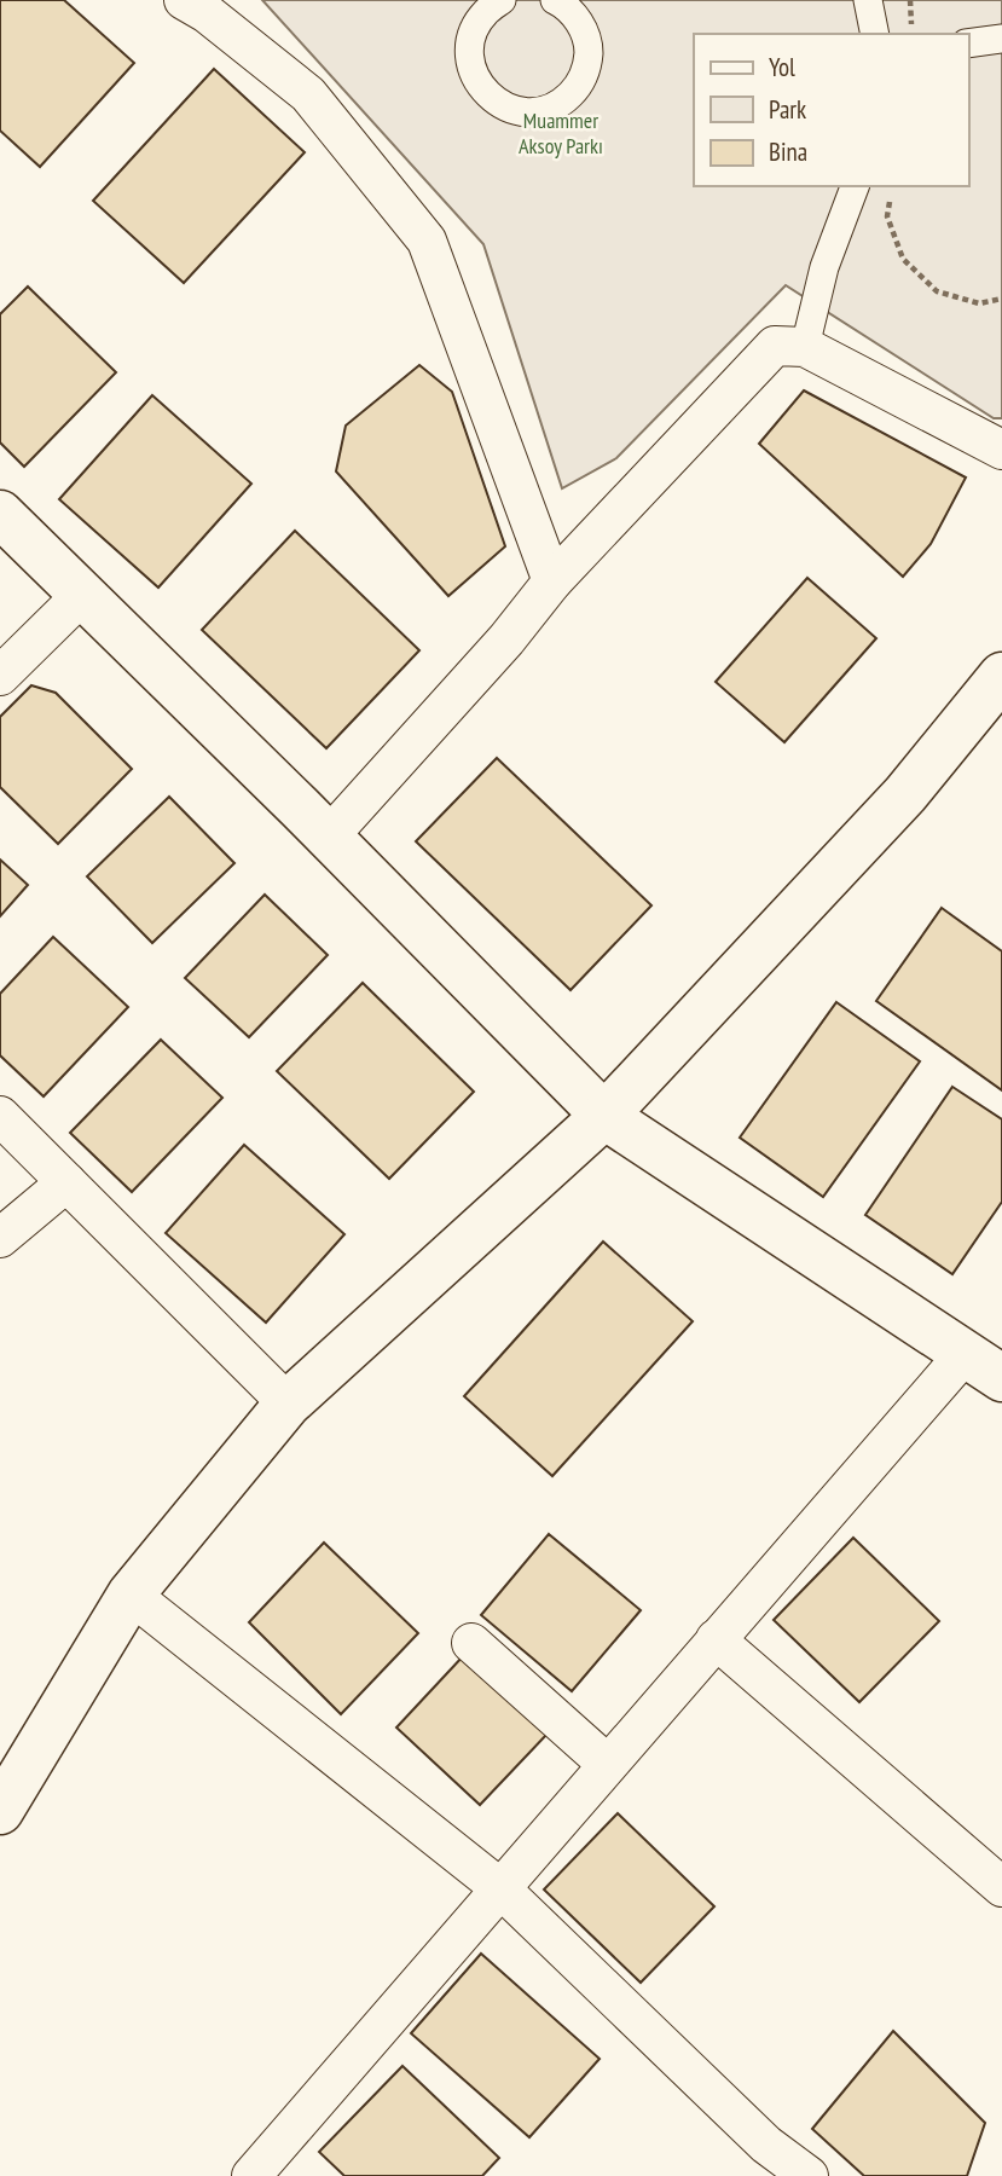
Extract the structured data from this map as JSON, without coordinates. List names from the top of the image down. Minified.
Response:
{"parks":["Muammer Aksoy Parkı"],"legend":["Yol","Park","Bina"]}
